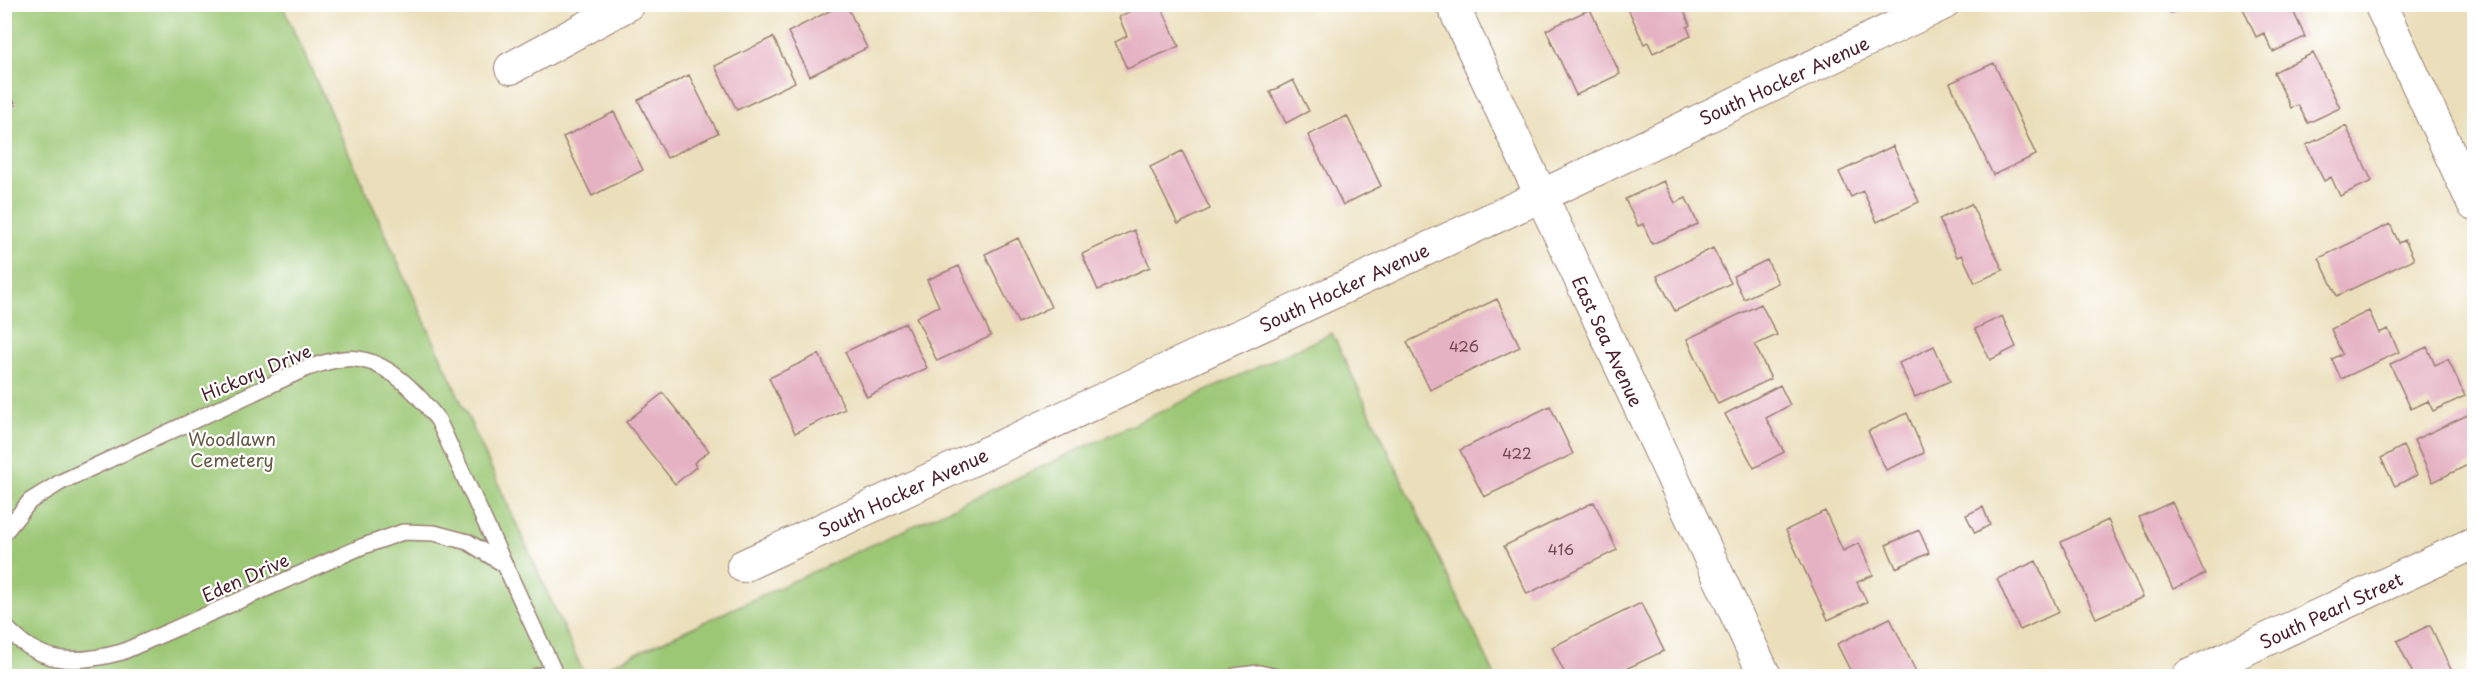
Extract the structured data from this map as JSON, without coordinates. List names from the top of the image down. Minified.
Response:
{"streets":{"street":["South Hocker Avenue","East Sea Avenue","South Pearl Street"],"lane":["Hickory Drive","Eden Drive"]},"crossings":[["South Hocker Avenue","East Sea Avenue"],["Hickory Drive","Eden Drive"]],"parks":["Woodlawn Cemetery"],"house_numbers":["426","422","416"]}
